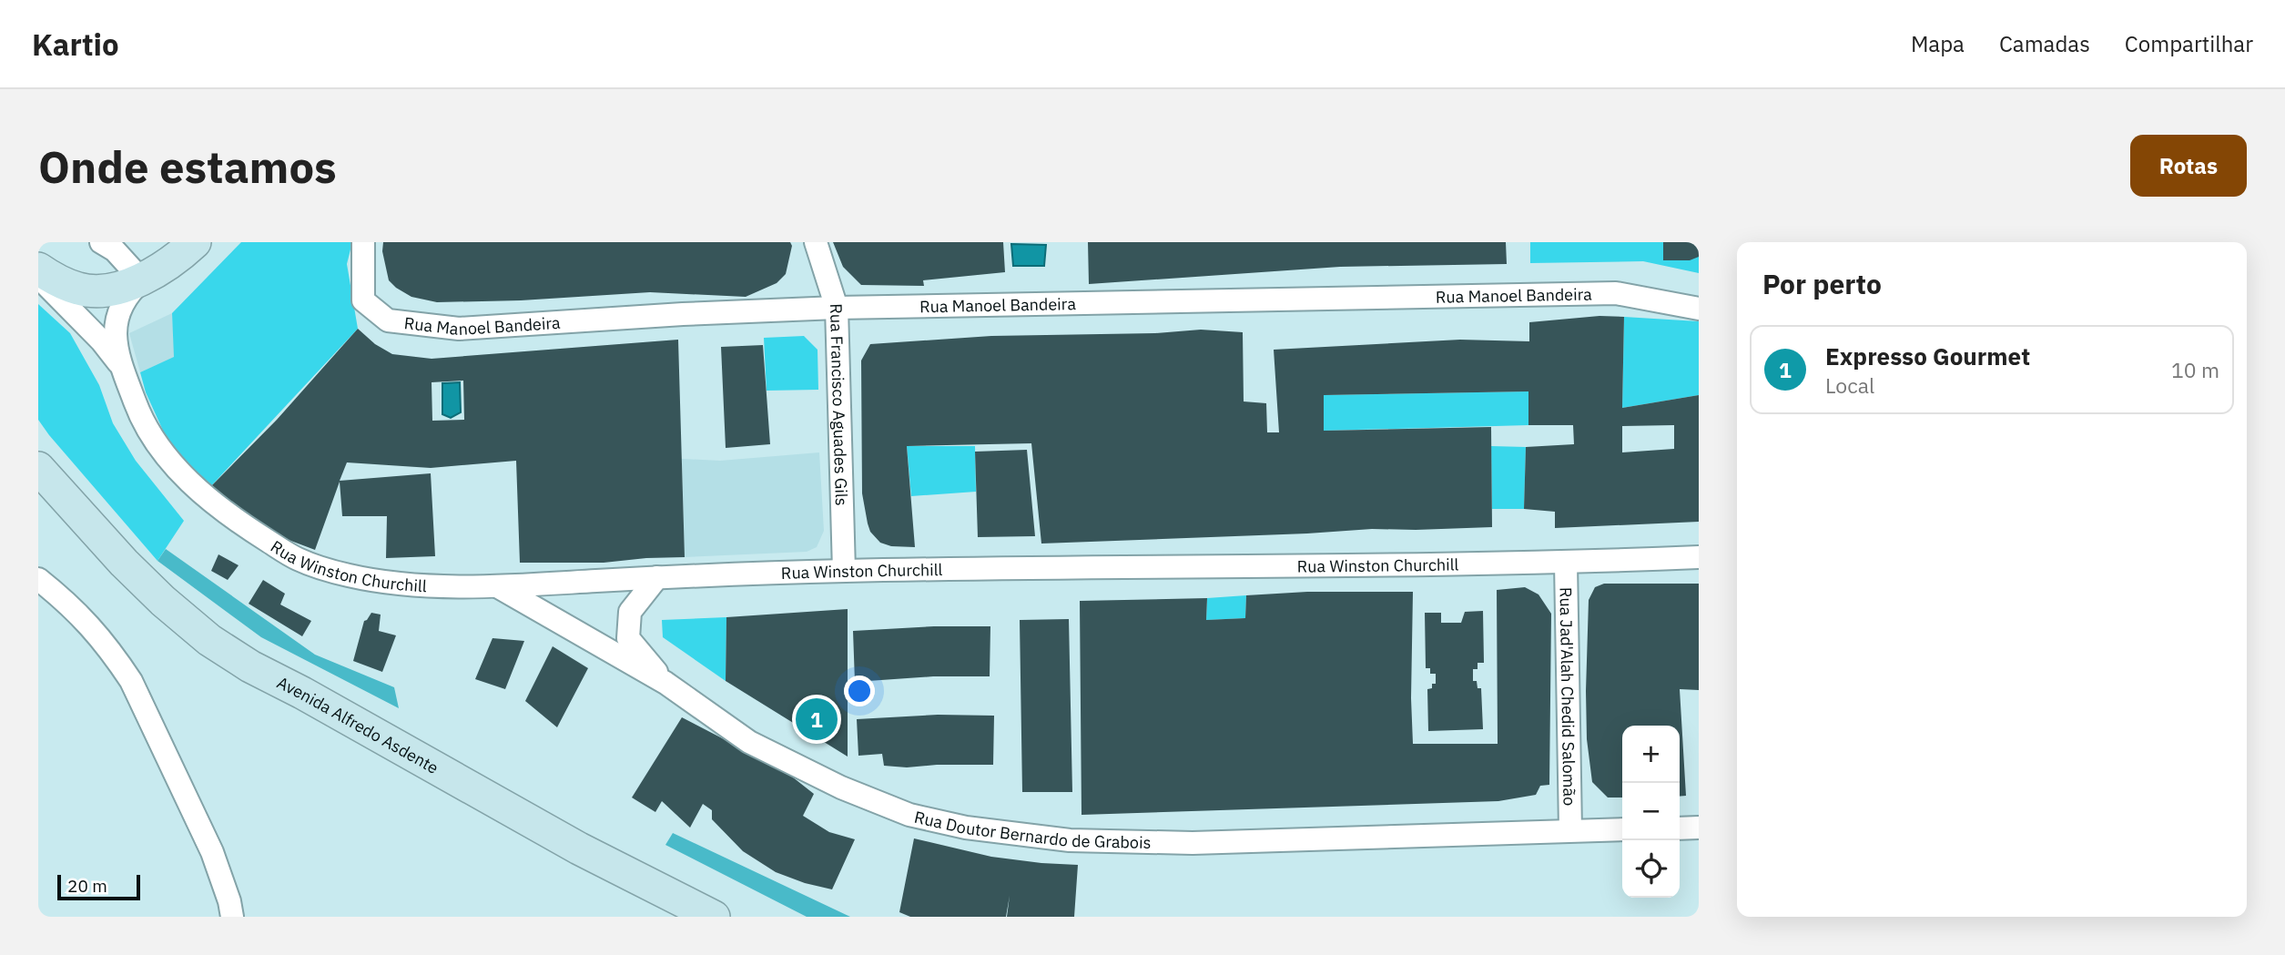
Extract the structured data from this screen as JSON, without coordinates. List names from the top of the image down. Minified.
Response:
{"streets":{"street":["Rua Manoel Bandeira","Rua Francisco Aguades Gils","Rua Winston Churchill","Rua Jad'Alah Chedid Salomão","Avenida Alfredo Asdente","Rua Doutor Bernardo de Grabois"]},"crossings":[["Rua Manoel Bandeira","Rua Francisco Aguades Gils"],["Rua Francisco Aguades Gils","Rua Winston Churchill"],["Rua Winston Churchill","Rua Jad'Alah Chedid Salomão"],["Rua Winston Churchill","Rua Doutor Bernardo de Grabois"],["Rua Jad'Alah Chedid Salomão","Rua Doutor Bernardo de Grabois"]],"scale_bar":"20 m","page":{"header":"Kartio","nav":["Mapa","Camadas","Compartilhar"],"buttons":"Rotas","title":"Onde estamos","heading":"Por perto","list":[{"mark":"1","name":"Expresso Gourmet","note":"Local","value":"10 m"}],"pins":"1","map_buttons":["+","−"],"scale":"20 m"}}
